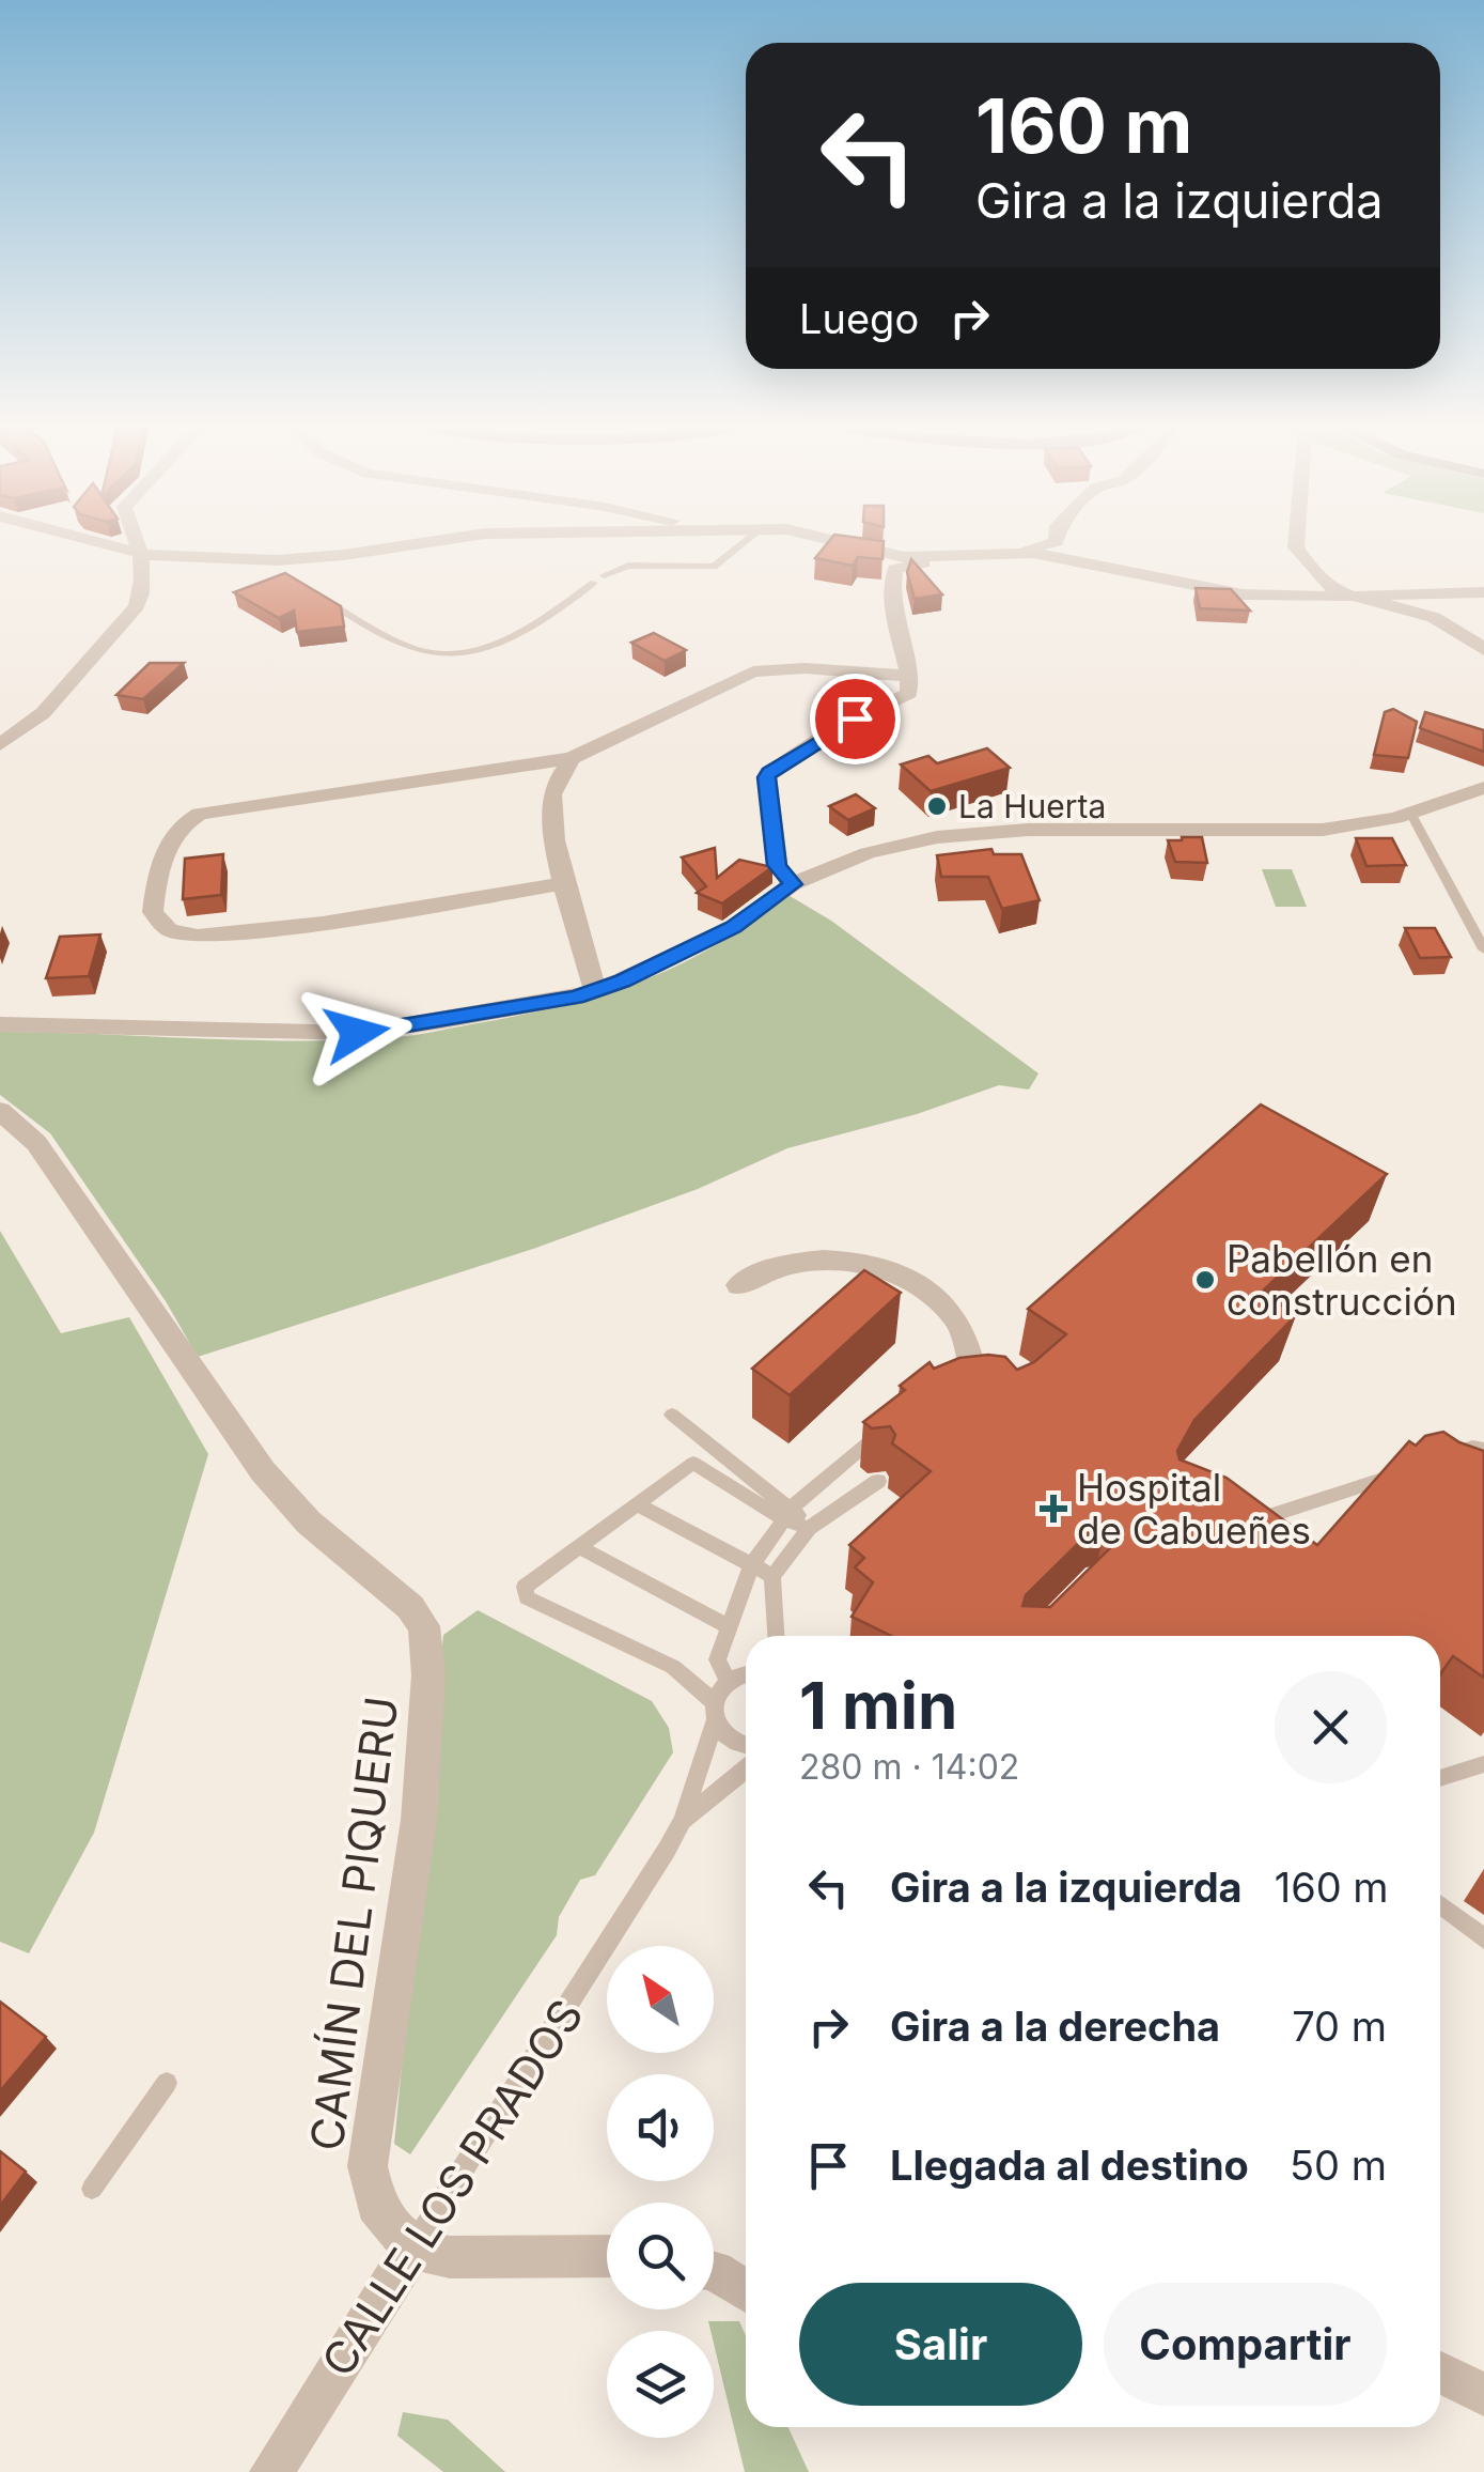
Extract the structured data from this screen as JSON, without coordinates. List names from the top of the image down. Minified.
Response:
{"streets":{"street":["CAMÍN DEL PIQUERU","CALLE LOS PRADOS"]},"crossings":[["CAMÍN DEL PIQUERU","CALLE LOS PRADOS"]],"places":{"other":["La Huerta","Pabellón en construcción"],"health":["Hospital de Cabueñes"]},"north":"top left","page":{"turn":["160 m","Gira a la izquierda"],"then":"Luego","heading":["1 min","280 m · 14:02"],"list":[{"name":"Gira a la izquierda","value":"160 m"},{"name":"Gira a la derecha","value":"70 m"},{"name":"Llegada al destino","value":"50 m"}],"buttons":["Salir","Compartir"]}}
